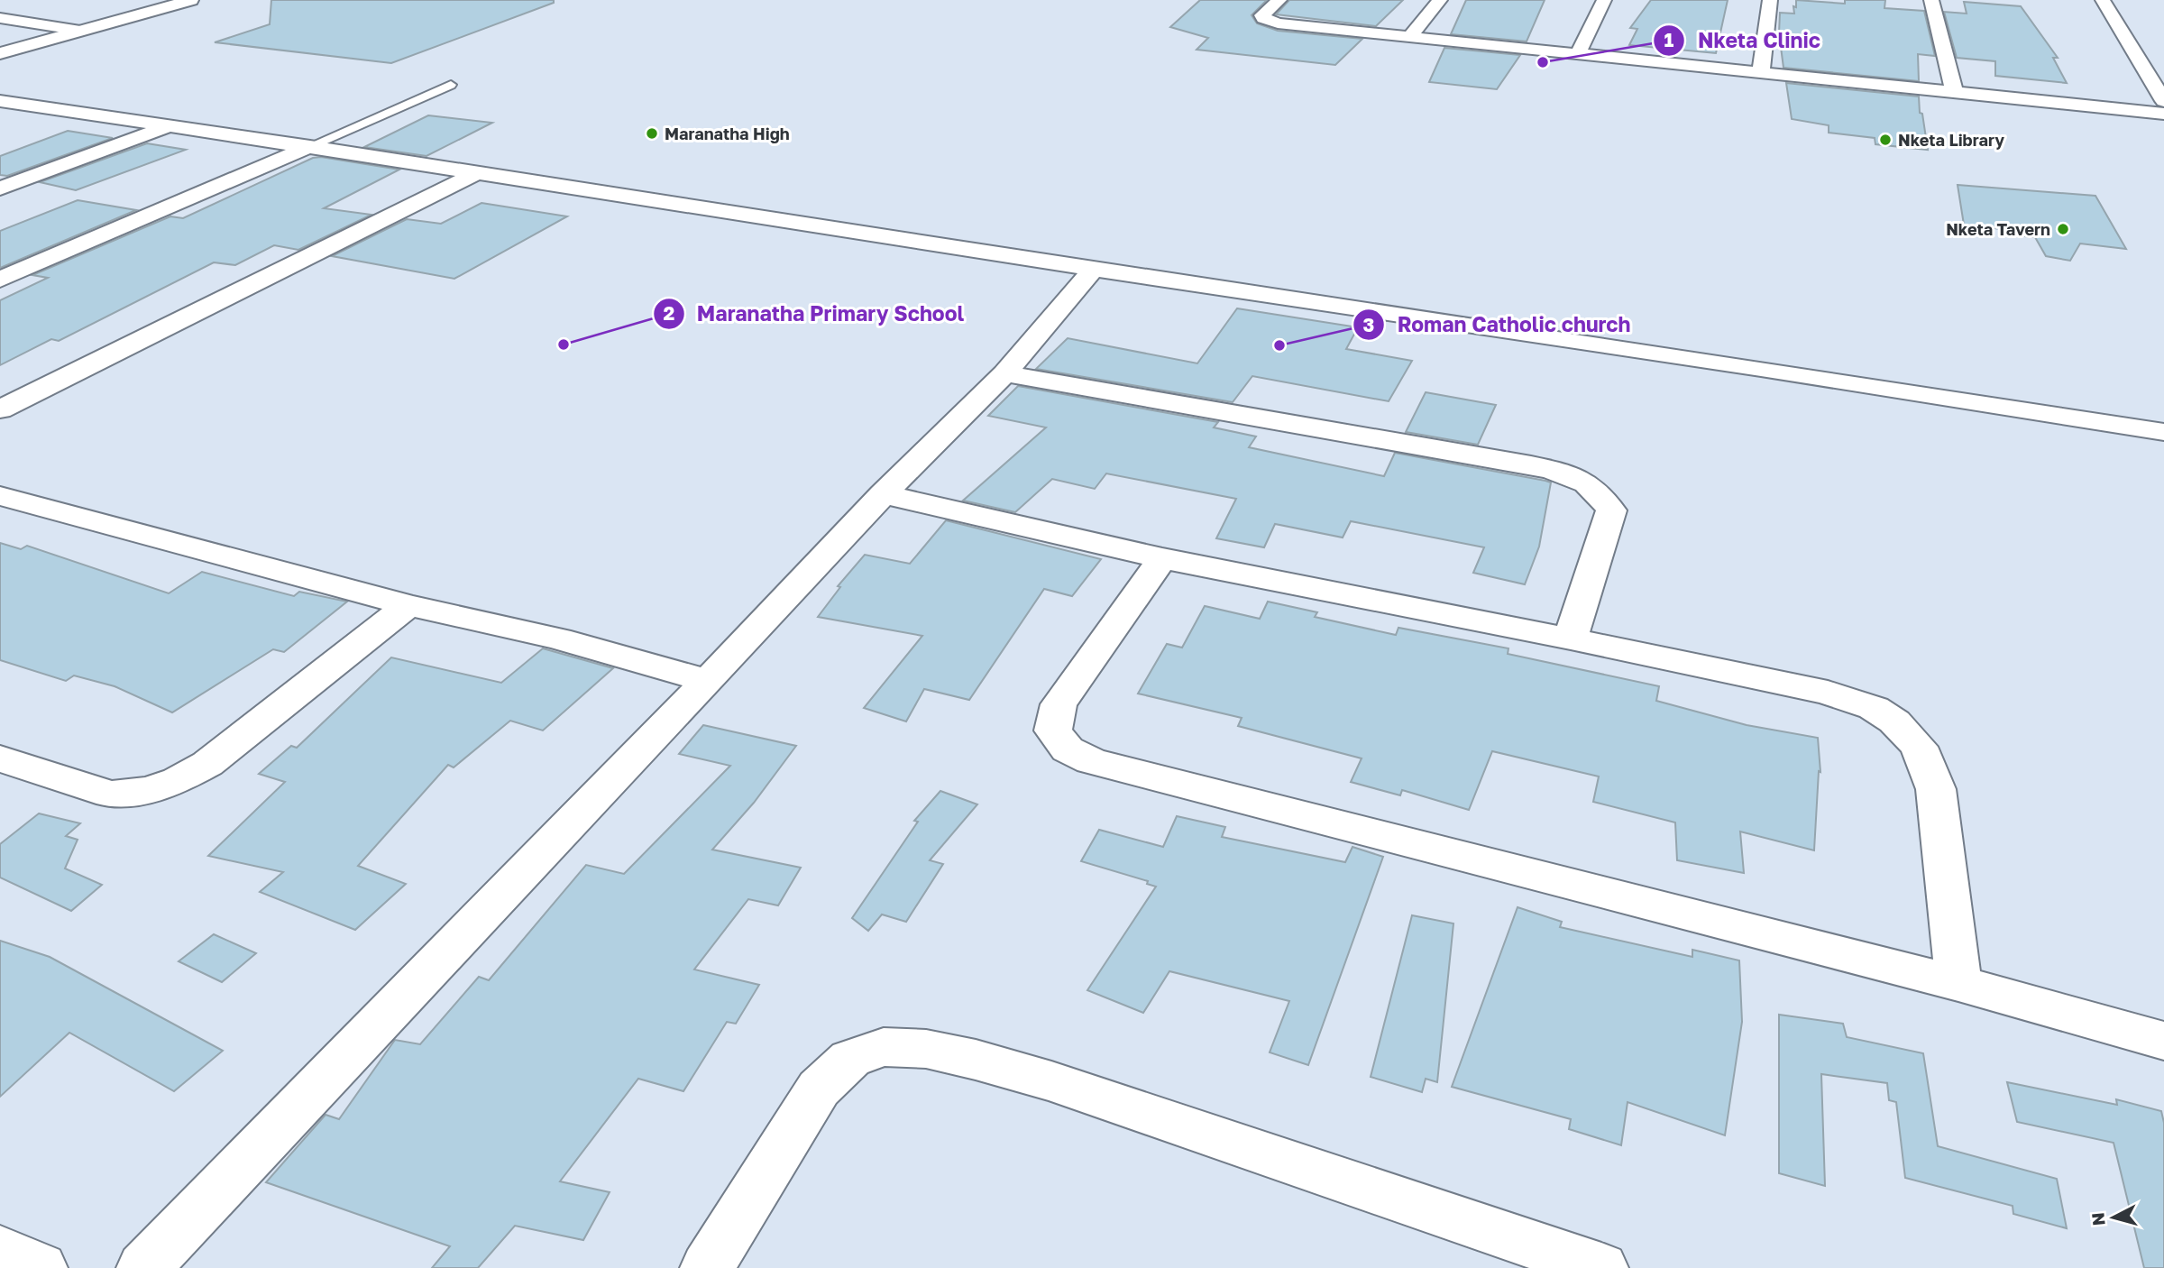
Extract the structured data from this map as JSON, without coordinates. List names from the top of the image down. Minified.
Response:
{"places":["Nketa Clinic","Maranatha High","Nketa Library","Nketa Tavern","Maranatha Primary School","Roman Catholic church"],"north":"left"}
